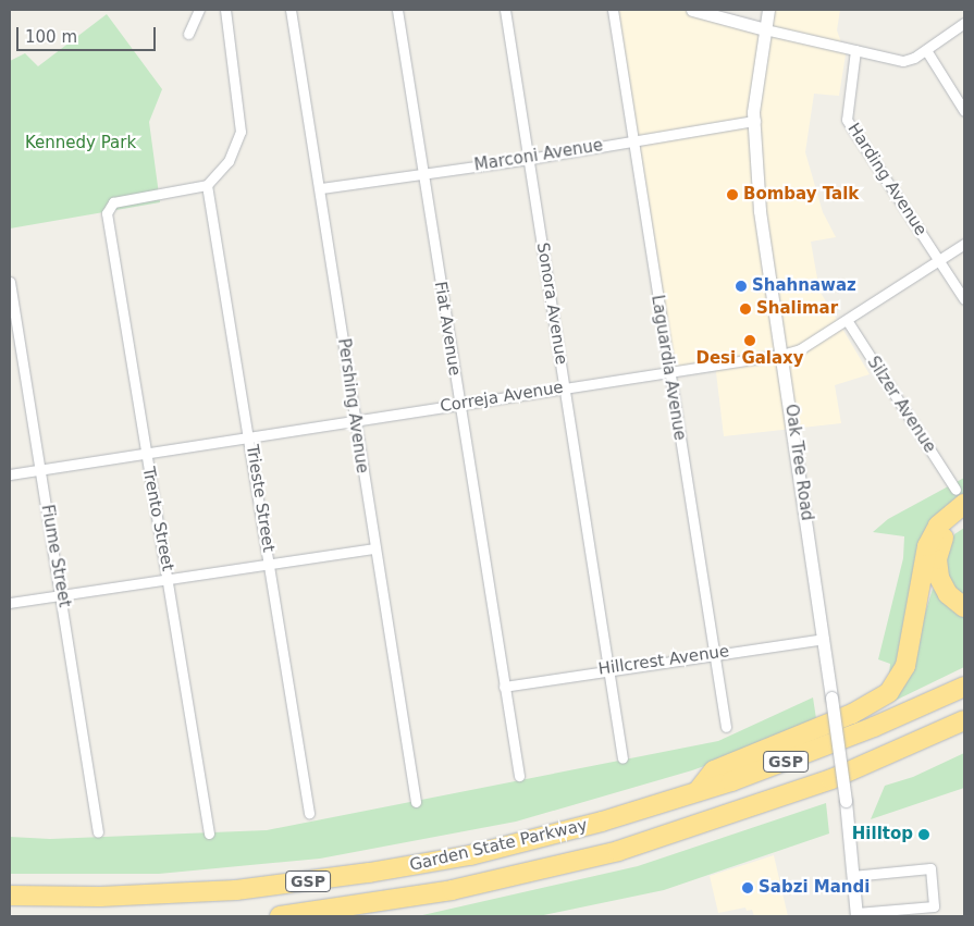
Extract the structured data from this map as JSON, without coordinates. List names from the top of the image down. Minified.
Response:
{"streets":{"highway":["GSP","Garden State Parkway"],"street":["Marconi Avenue","Harding Avenue","Sonora Avenue","Fiat Avenue","Laguardia Avenue","Correja Avenue","Silzer Avenue","Pershing Avenue","Oak Tree Road","Trieste Street","Trento Street","Fiume Street","Hillcrest Avenue"]},"crossings":[["Marconi Avenue","Sonora Avenue"],["Marconi Avenue","Fiat Avenue"],["Marconi Avenue","Laguardia Avenue"],["Marconi Avenue","Pershing Avenue"],["Marconi Avenue","Oak Tree Road"],["Harding Avenue","Correja Avenue"],["Sonora Avenue","Correja Avenue"],["Sonora Avenue","Hillcrest Avenue"],["Fiat Avenue","Correja Avenue"],["Fiat Avenue","Hillcrest Avenue"],["Laguardia Avenue","Correja Avenue"],["Laguardia Avenue","Hillcrest Avenue"],["Correja Avenue","Silzer Avenue"],["Correja Avenue","Pershing Avenue"],["Correja Avenue","Oak Tree Road"],["Correja Avenue","Trieste Street"],["Correja Avenue","Trento Street"],["Correja Avenue","Fiume Street"],["Oak Tree Road","Hillcrest Avenue"],["Trieste Street","Trento Street"]],"parks":["Kennedy Park"],"places":["Bombay Talk","Shahnawaz","Shalimar","Desi Galaxy","Hilltop","Sabzi Mandi"],"scale_bar":"100 m"}
